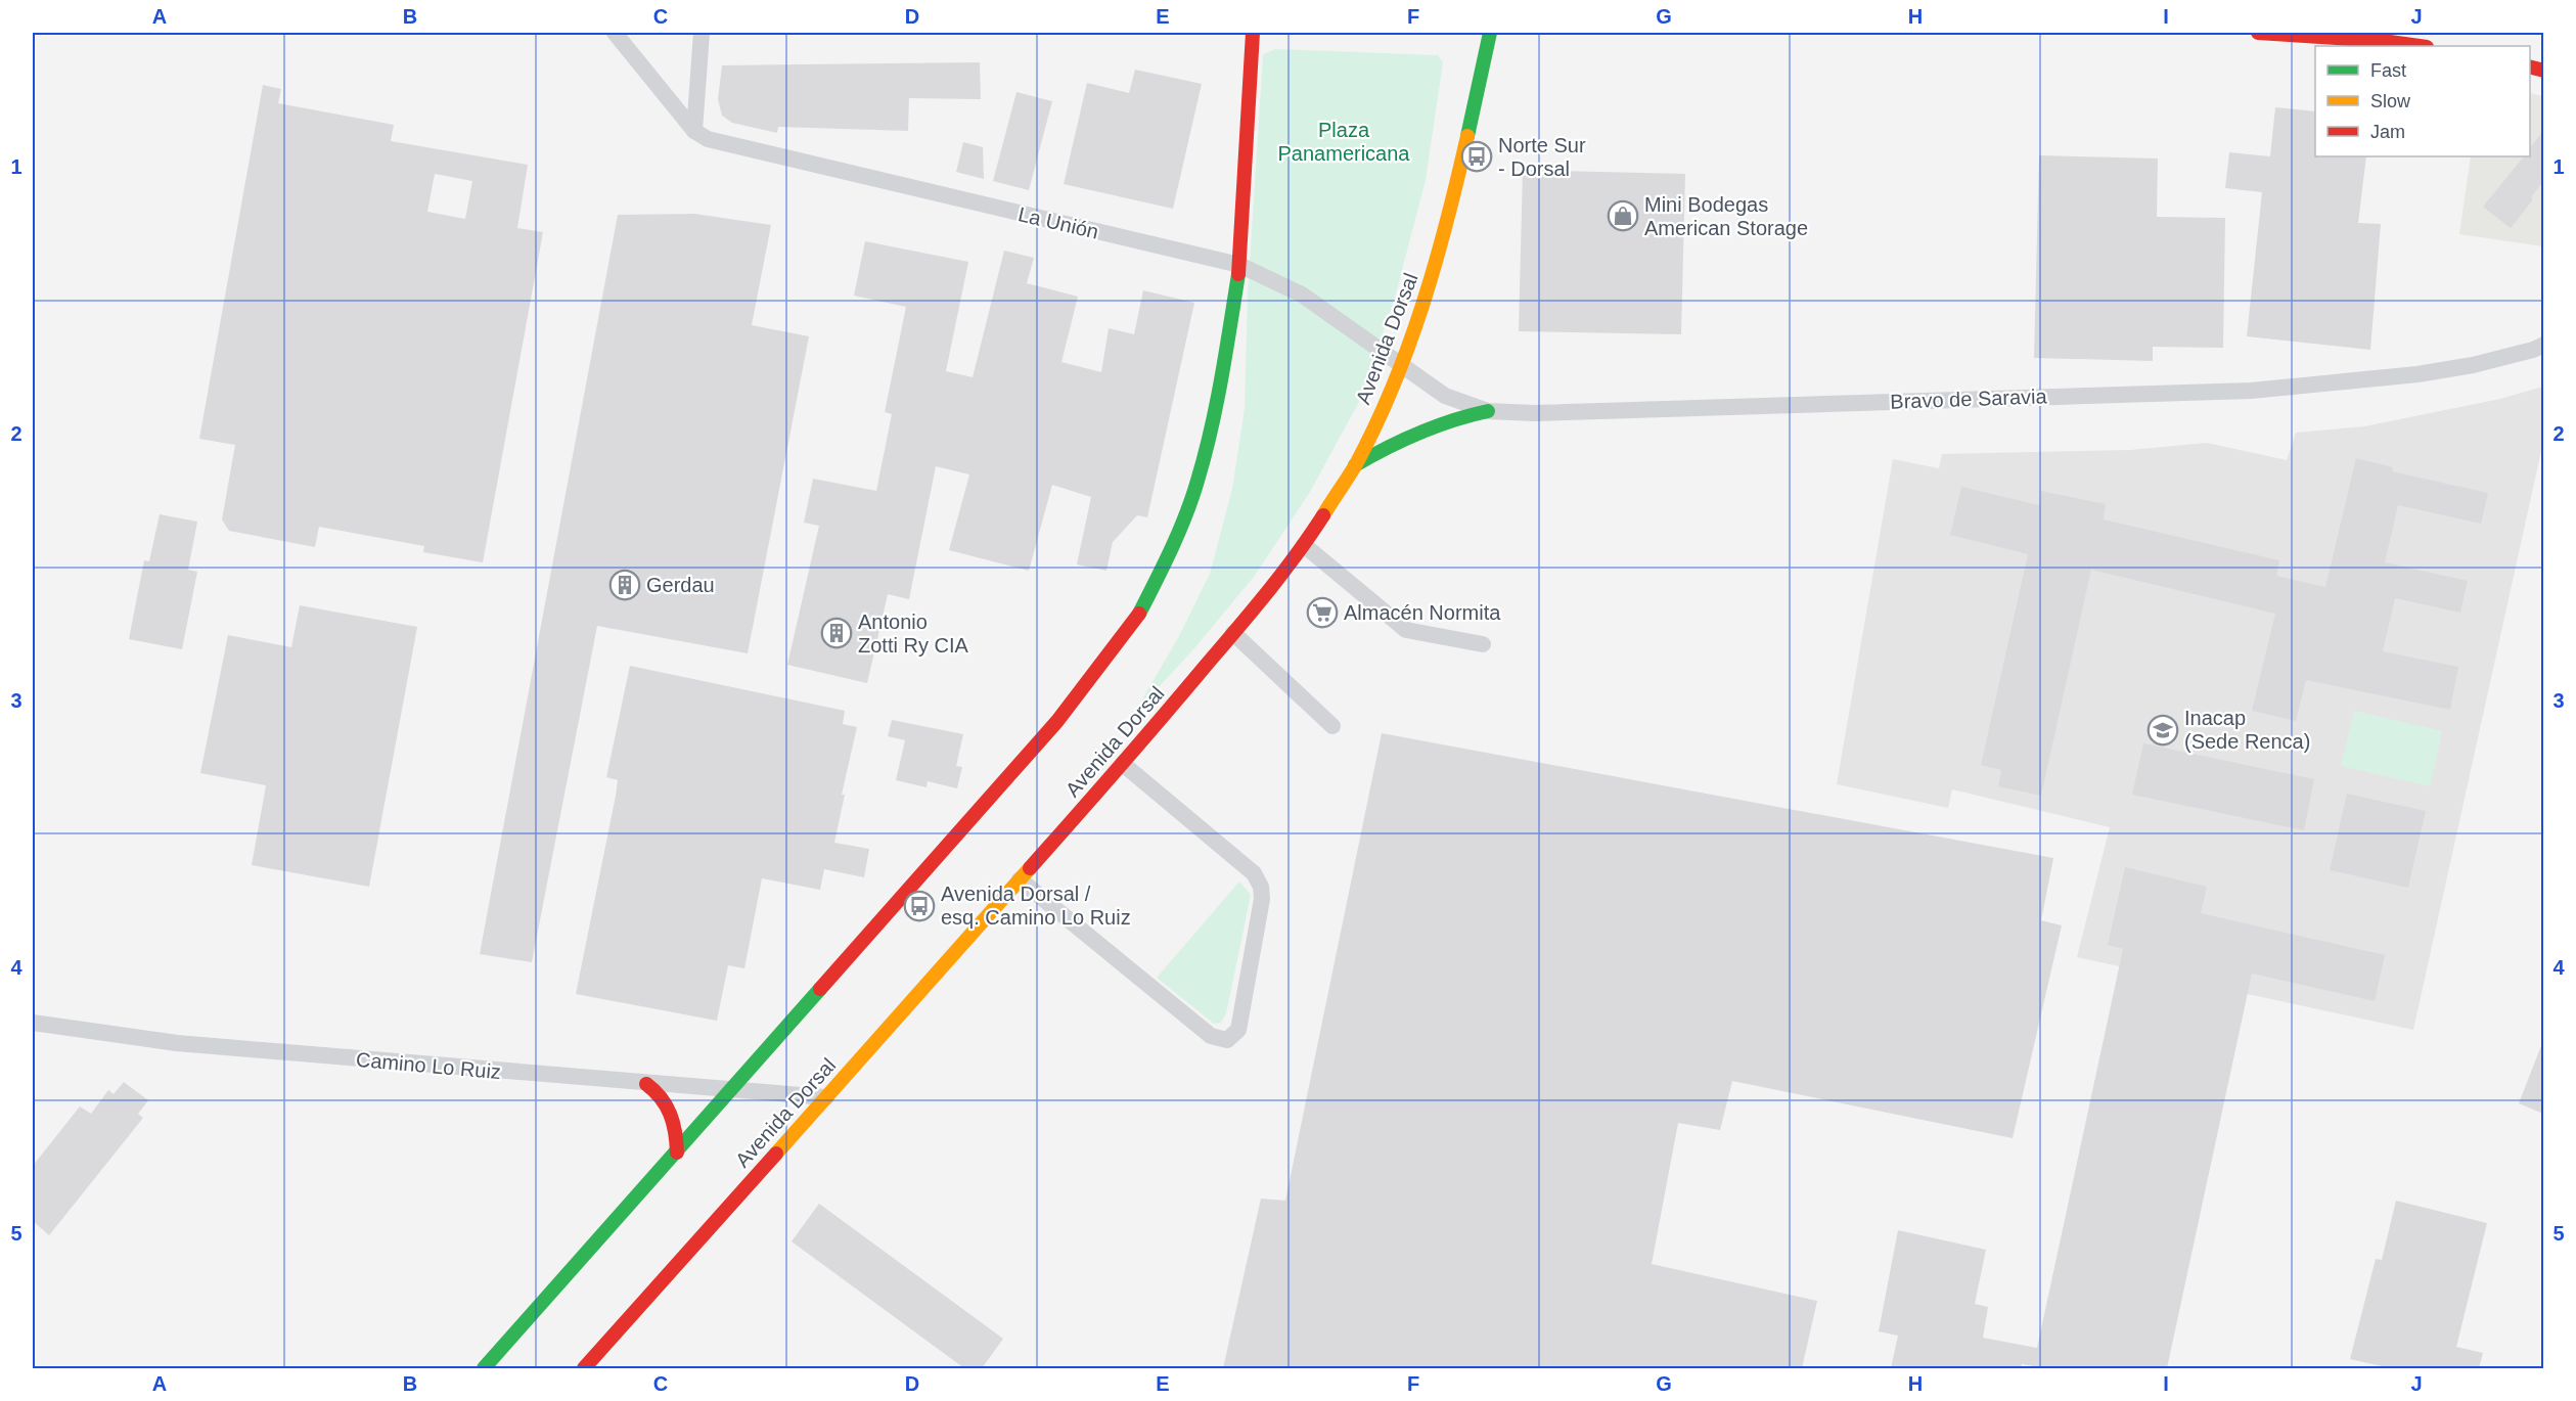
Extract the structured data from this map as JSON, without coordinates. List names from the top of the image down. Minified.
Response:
{"streets":{"main road":["Avenida Dorsal"],"street":["La Unión","Bravo de Saravia","Camino Lo Ruiz"]},"crossings":[["La Unión","Avenida Dorsal"],["La Unión","Bravo de Saravia"],["Avenida Dorsal","Bravo de Saravia"],["Avenida Dorsal","Camino Lo Ruiz"]],"parks":["Plaza Panamericana"],"places":{"bus stop":["Norte Sur - Dorsal","Avenida Dorsal / esq. Camino Lo Ruiz"],"shop":["Mini Bodegas American Storage"],"building":["Gerdau","Antonio Zotti Ry CIA"],"supermarket":["Almacén Normita"],"school or university":["Inacap (Sede Renca)"]},"legend":["Fast","Slow","Jam"],"grid":{"columns":["A","B","C","D","E","F","G","H","I","J"],"rows":["1","2","3","4","5"]}}
